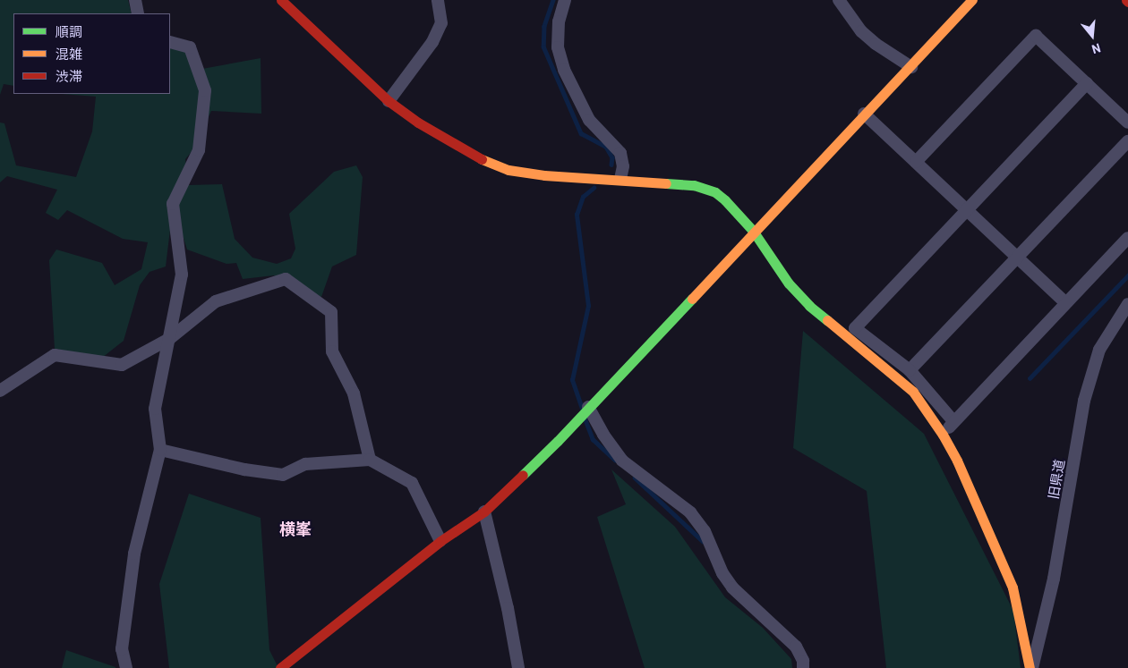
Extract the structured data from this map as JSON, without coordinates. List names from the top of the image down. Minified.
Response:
{"streets":{"street":["旧県道"]},"districts":["横峯"],"legend":["順調","混雑","渋滞"],"north":"bottom"}
